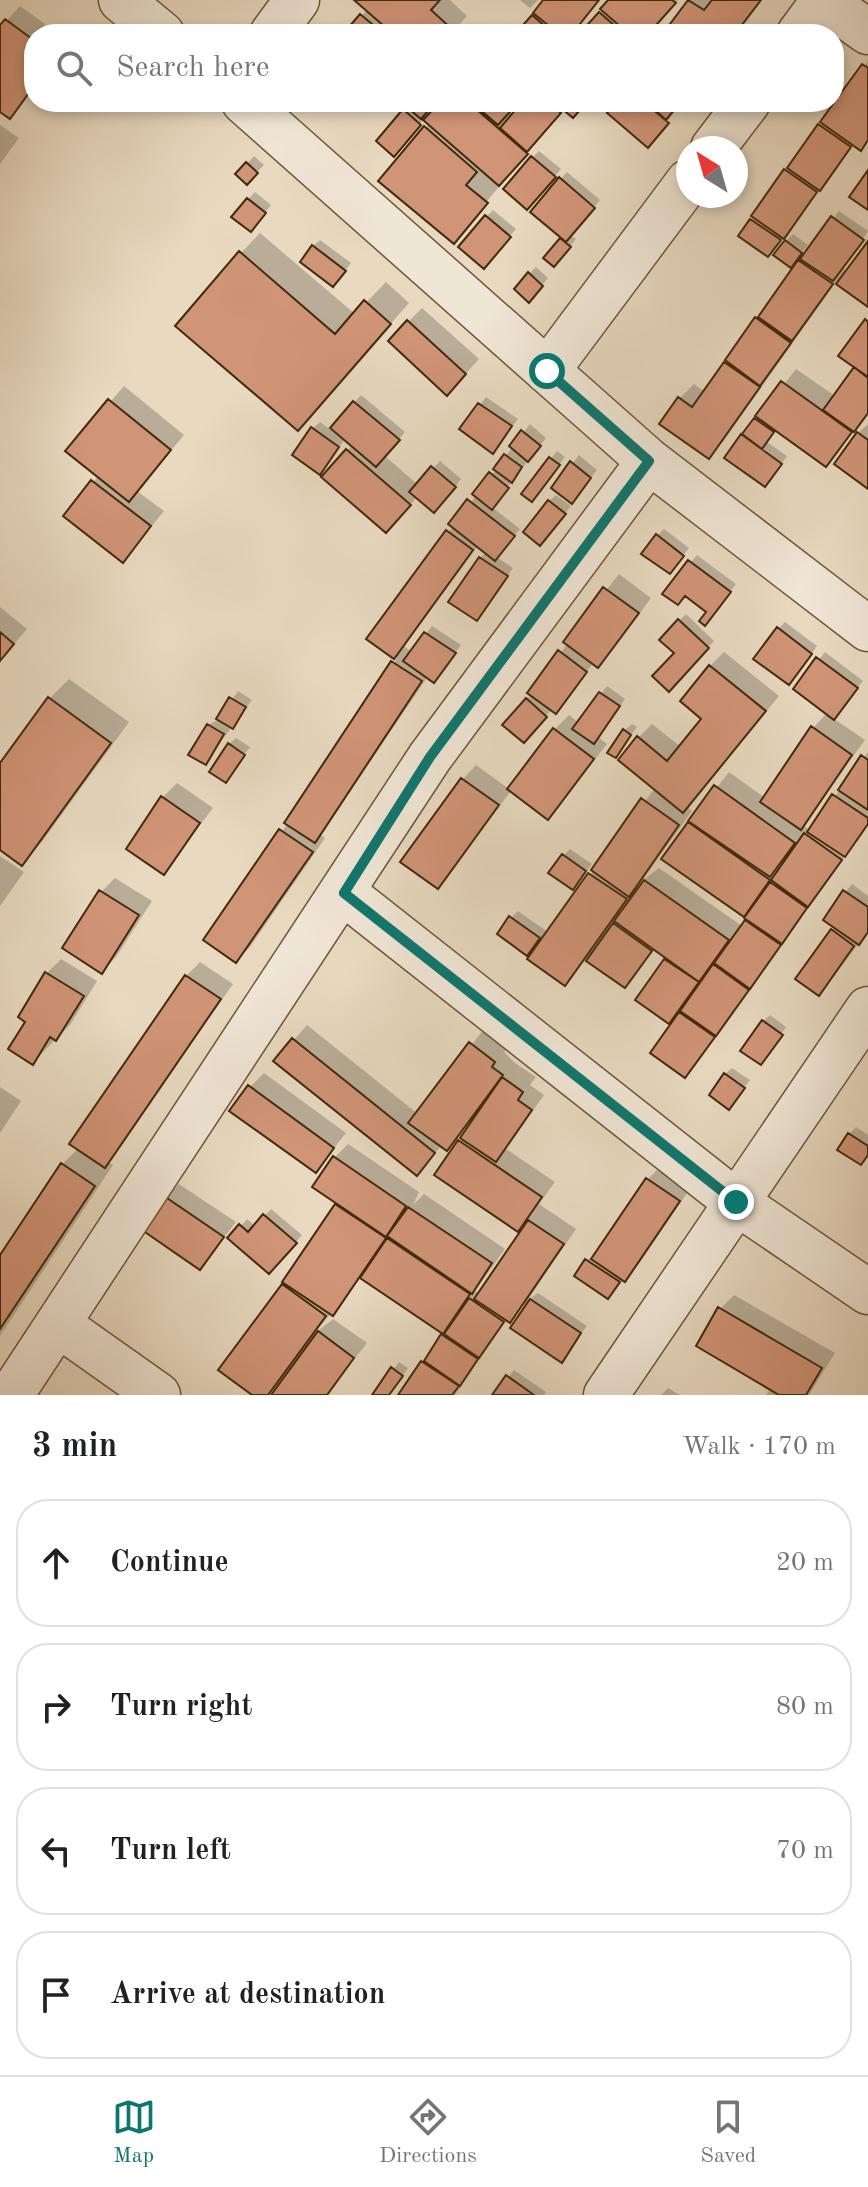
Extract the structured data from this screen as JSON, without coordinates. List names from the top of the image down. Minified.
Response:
{"north":"top left","page":{"search":"Search here","heading":["3 min","Walk · 170 m"],"list":[["Continue","20 m"],["Turn right","80 m"],["Turn left","70 m"],"Arrive at destination"],"nav":["Map","Directions","Saved"]}}
